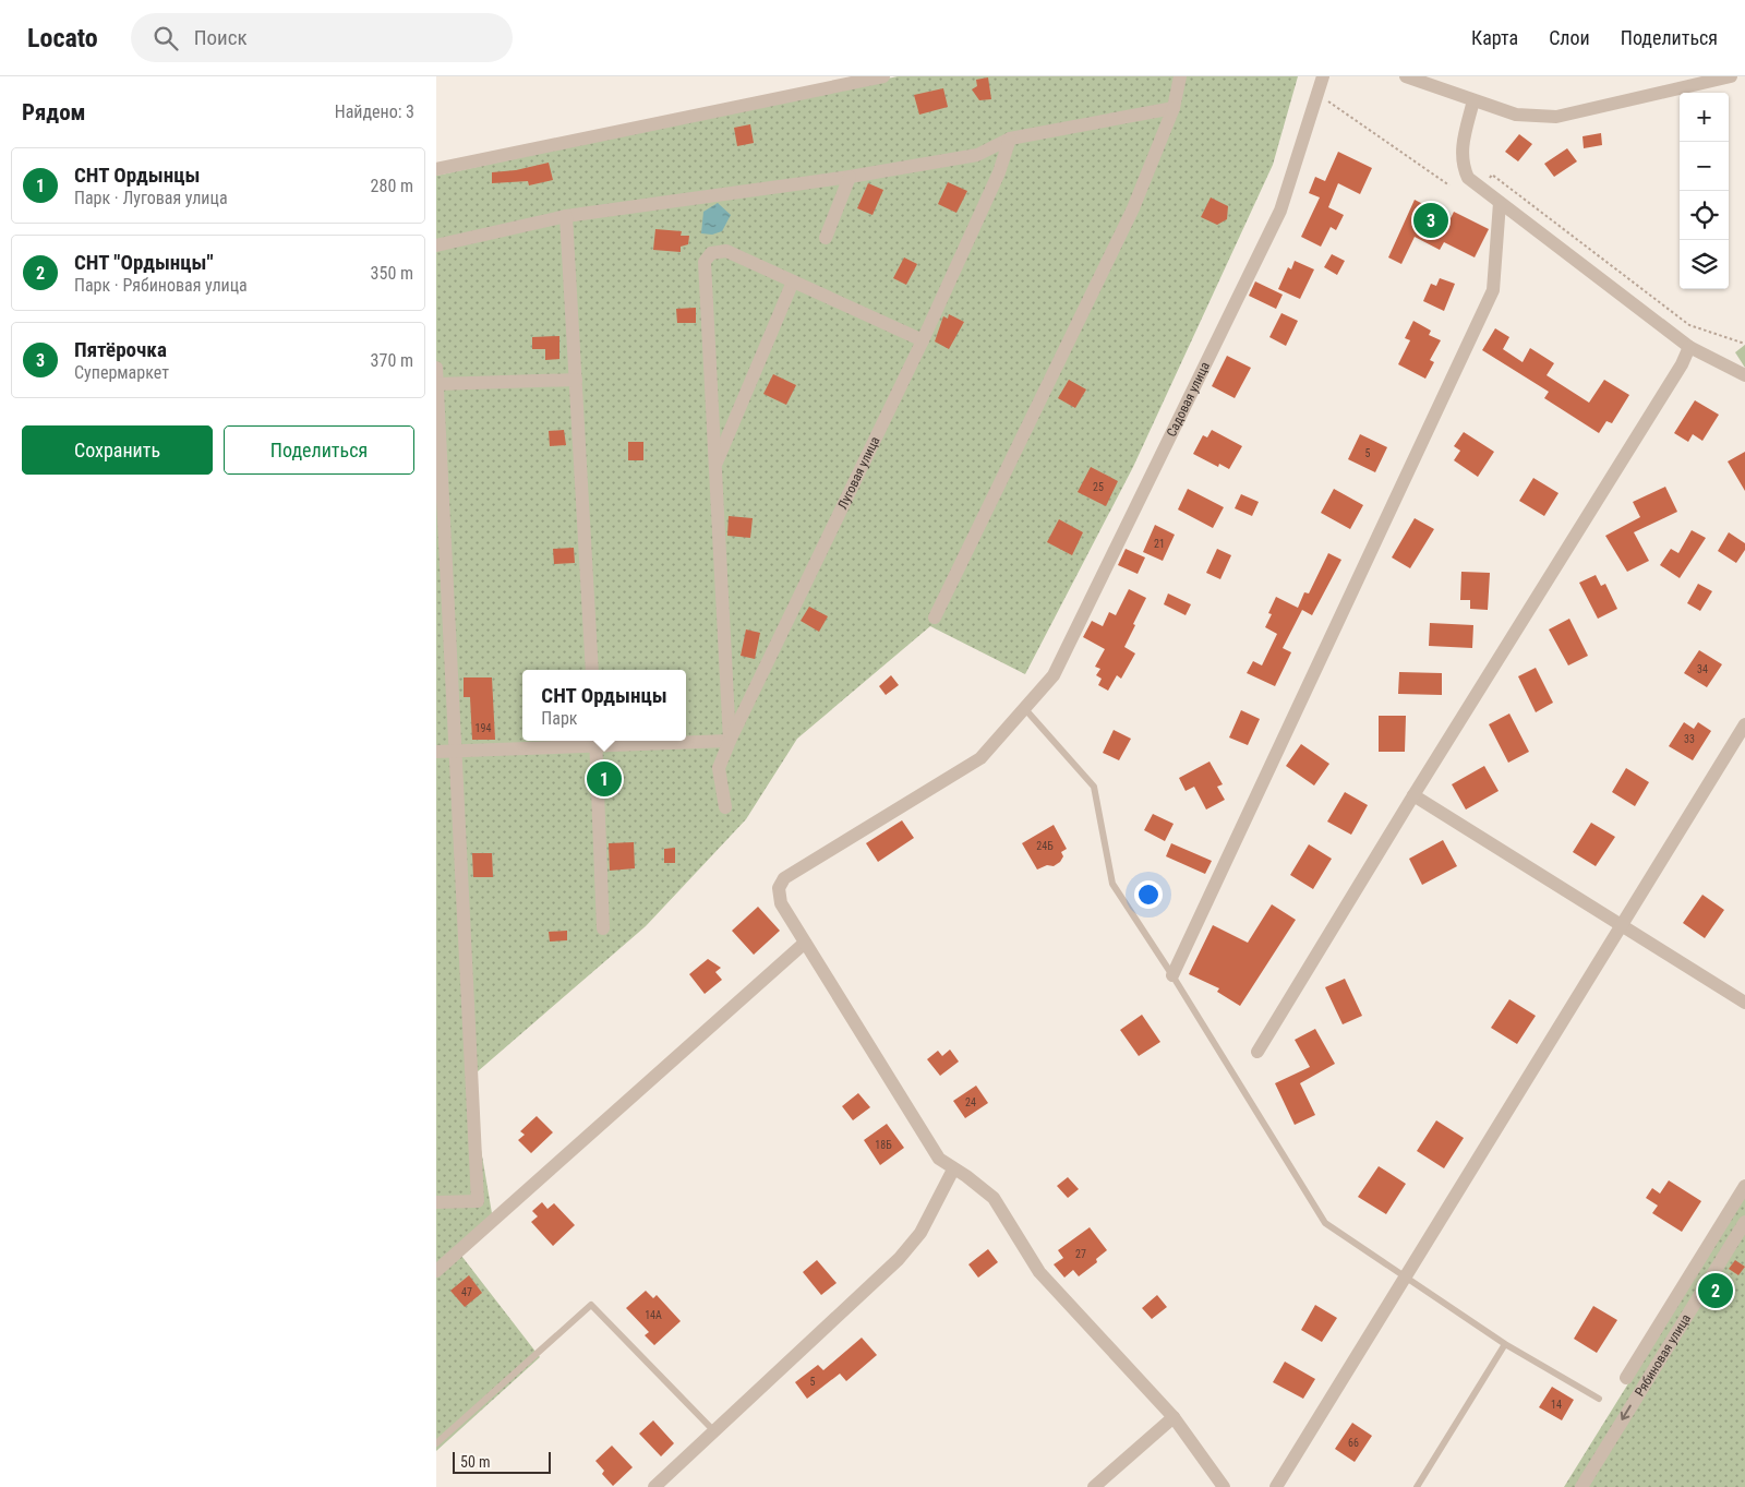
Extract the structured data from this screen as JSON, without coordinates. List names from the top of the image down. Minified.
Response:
{"streets":{"street":["Садовая улица","Луговая улица","Рябиновая улица"]},"house_numbers":["5","25","21","34","194","33","24Б","24","18Б","27","47","14А","5","14","66"],"scale_bar":"50 m","page":{"header":"Locato","search":"Поиск","nav":["Карта","Слои","Поделиться"],"heading":["Рядом","Найдено: 3"],"map_buttons":["+","−"],"list":[{"mark":"1","name":"СНТ Ордынцы","note":"Парк · Луговая улица","value":"280 m"},{"mark":"2","name":"СНТ \"Ордынцы\"","note":"Парк · Рябиновая улица","value":"350 m"},{"mark":"3","name":"Пятёрочка","note":"Супермаркет","value":"370 m"}],"pins":["3","1","2"],"buttons":["Сохранить","Поделиться"],"popup":["СНТ Ордынцы","Парк"],"scale":"50 m"}}
